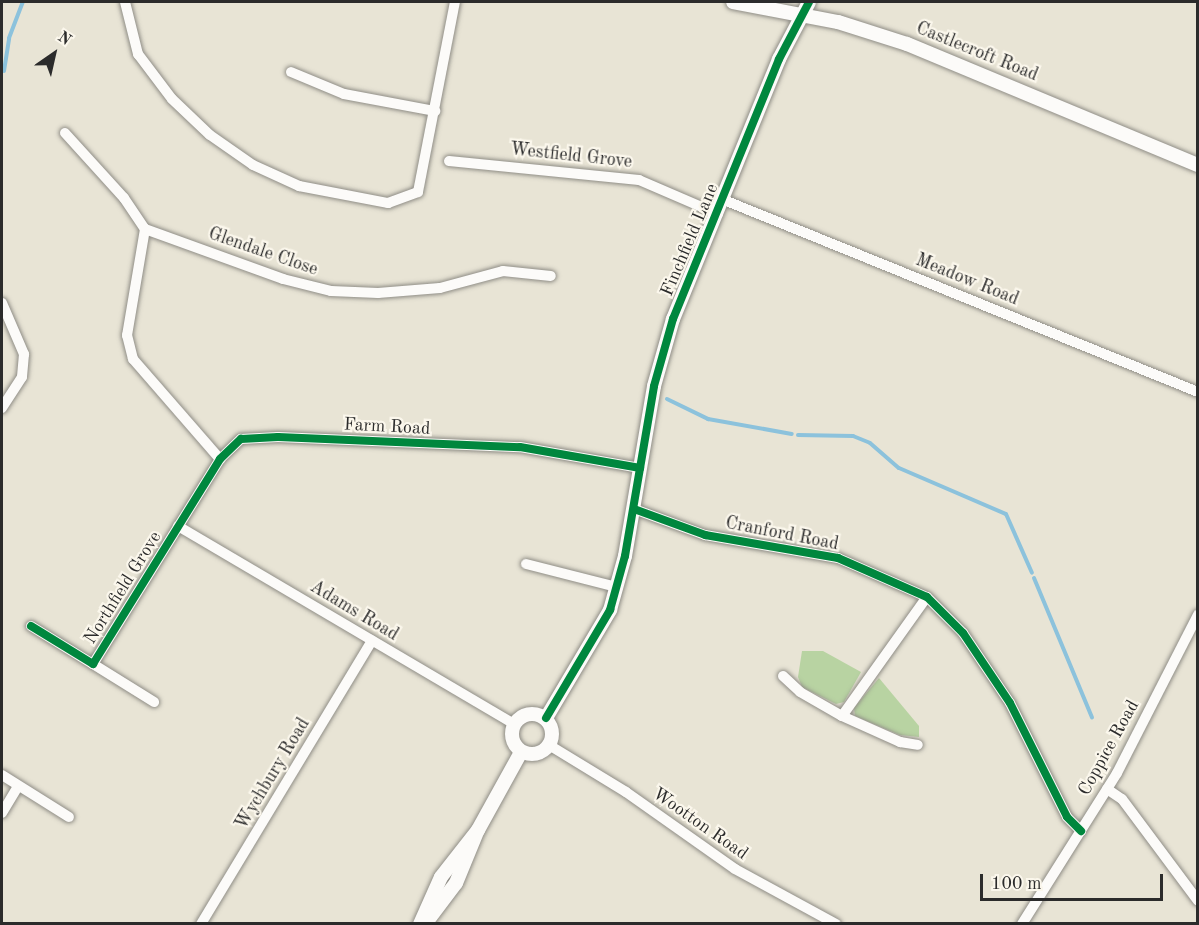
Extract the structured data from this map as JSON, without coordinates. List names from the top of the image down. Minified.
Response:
{"streets":{"street":["Castlecroft Road","Westfield Grove","Finchfield Lane","Glendale Close","Meadow Road","Farm Road","Cranford Road","Northfield Grove","Adams Road","Coppice Road","Wychbury Road","Wootton Road"]},"crossings":[["Castlecroft Road","Finchfield Lane"],["Westfield Grove","Finchfield Lane"],["Finchfield Lane","Meadow Road"],["Finchfield Lane","Farm Road"],["Finchfield Lane","Cranford Road"],["Finchfield Lane","Adams Road"],["Finchfield Lane","Wootton Road"],["Farm Road","Northfield Grove"],["Farm Road","Adams Road"],["Cranford Road","Coppice Road"],["Northfield Grove","Adams Road"],["Adams Road","Wychbury Road"],["Adams Road","Wootton Road"]],"scale_bar":"100 m","north":"top right"}
